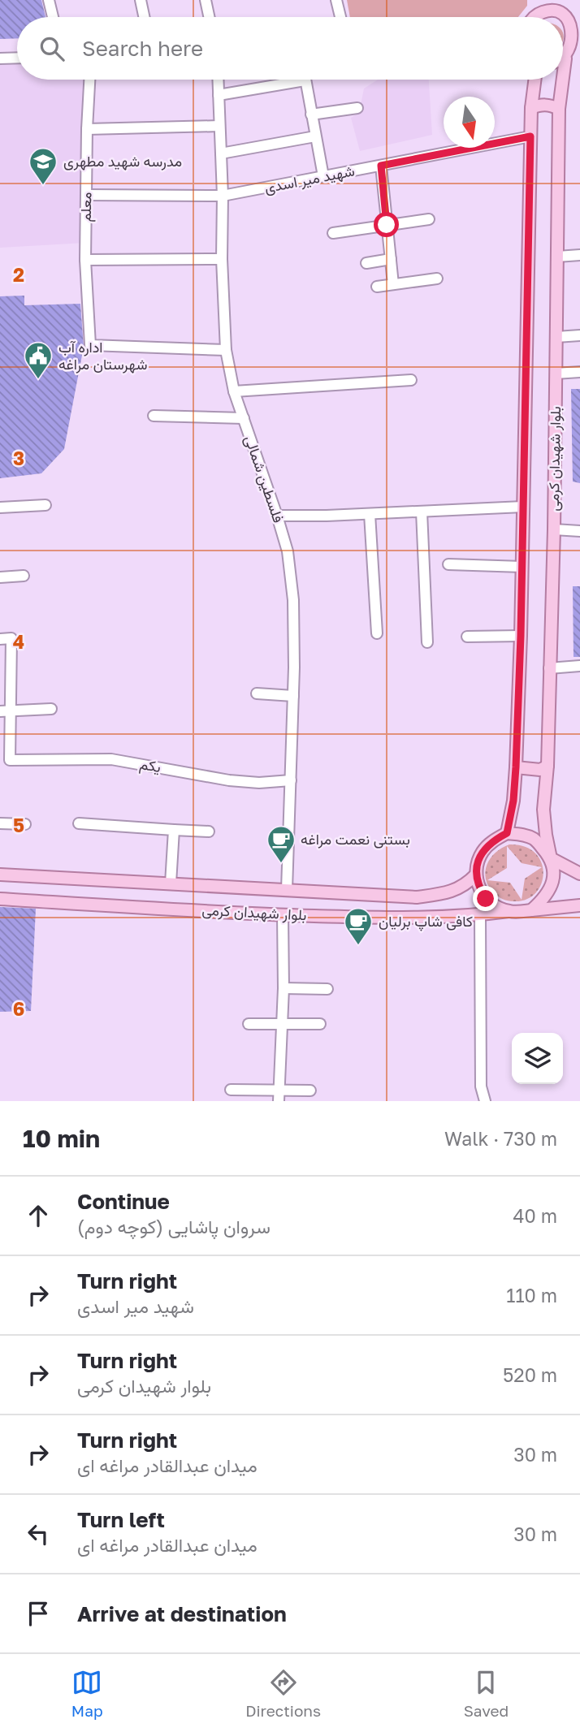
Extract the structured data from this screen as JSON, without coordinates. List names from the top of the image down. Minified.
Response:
{"streets":{"main road":["بلوار شهیدان کرمی"],"street":["شهید میر اسدی","معلم","فلسطین شمالی","یکم"]},"crossings":[["شهید میر اسدی","معلم"],["شهید میر اسدی","فلسطین شمالی"],["معلم","فلسطین شمالی"],["بلوار شهیدان کرمی","فلسطین شمالی"],["فلسطین شمالی","یکم"]],"places":{"school or university":["مدرسه شهید مطهری"],"public building":["اداره آب شهرستان مراغه"],"cafe":["بستنی نعمت مراغه","کافی شاپ برلیان"]},"north":"bottom","page":{"search":"Search here","heading":["10 min","Walk · 730 m"],"list":[["Continue","سروان پاشایی (کوچه دوم)","40 m"],["Turn right","شهید میر اسدی","110 m"],["Turn right","بلوار شهیدان کرمی","520 m"],["Turn right","میدان عبدالقادر مراغه ای","30 m"],["Turn left","میدان عبدالقادر مراغه ای","30 m"],"Arrive at destination"],"nav":["Map","Directions","Saved"]},"grid":{"rows":["2","3","4","5","6"]}}
